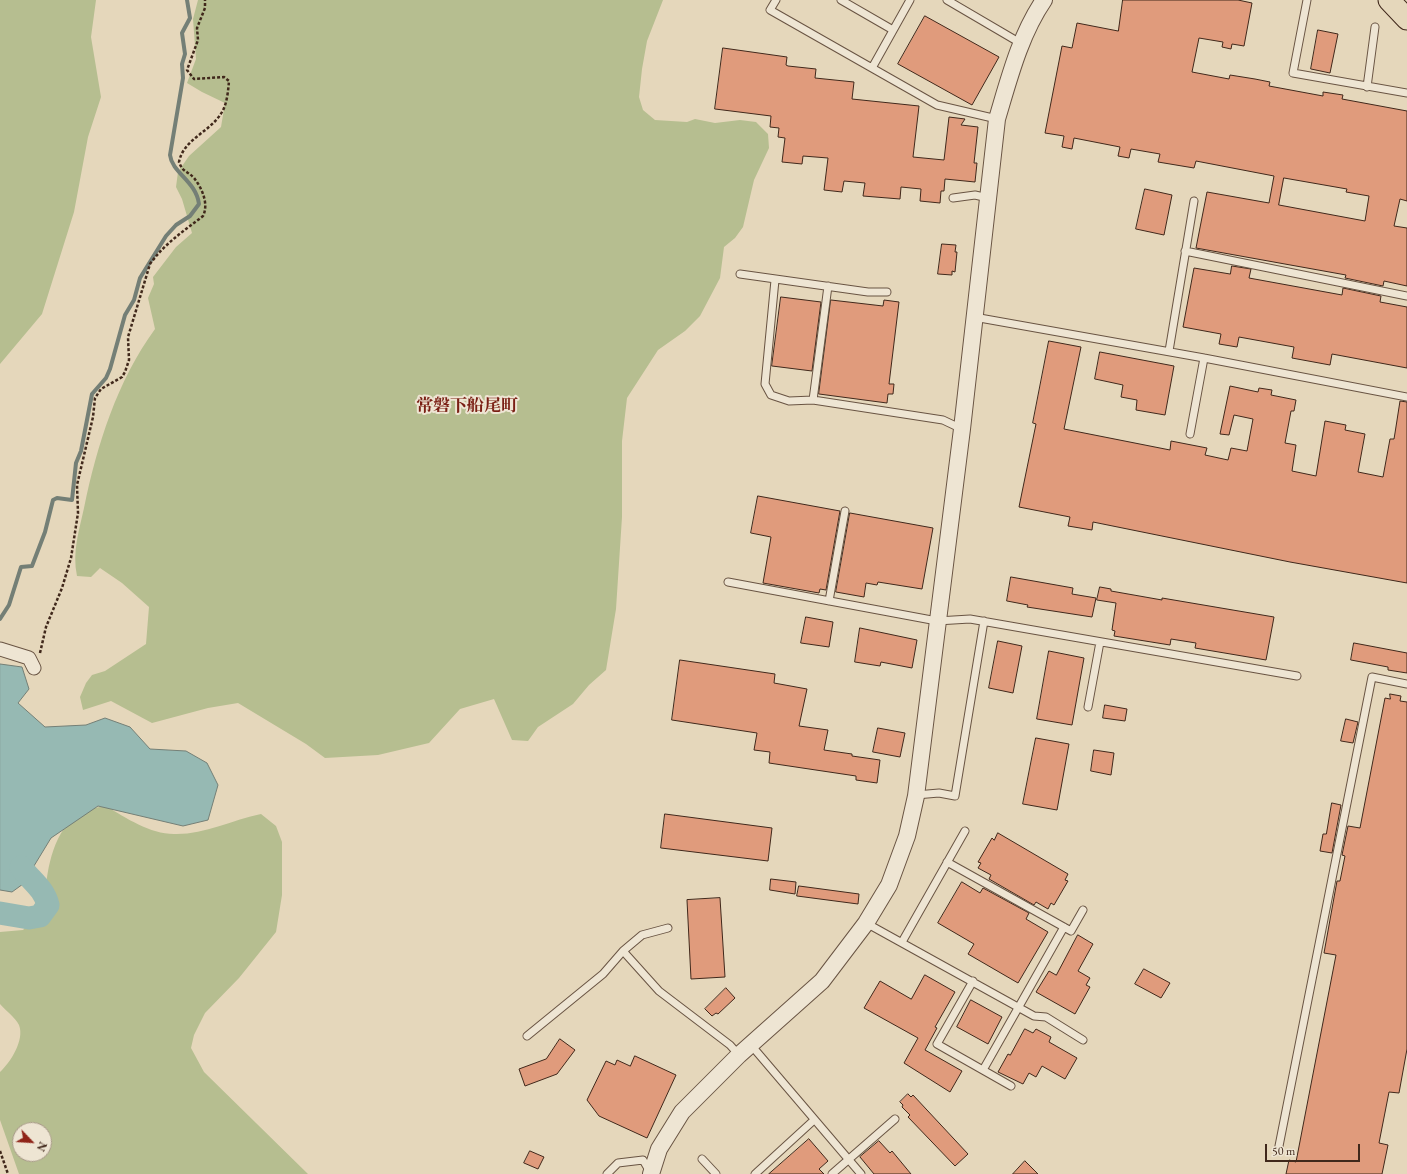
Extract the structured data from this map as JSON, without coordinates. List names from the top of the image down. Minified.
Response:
{"districts":["常磐下船尾町"],"scale_bar":"50 m","north":"bottom right"}
